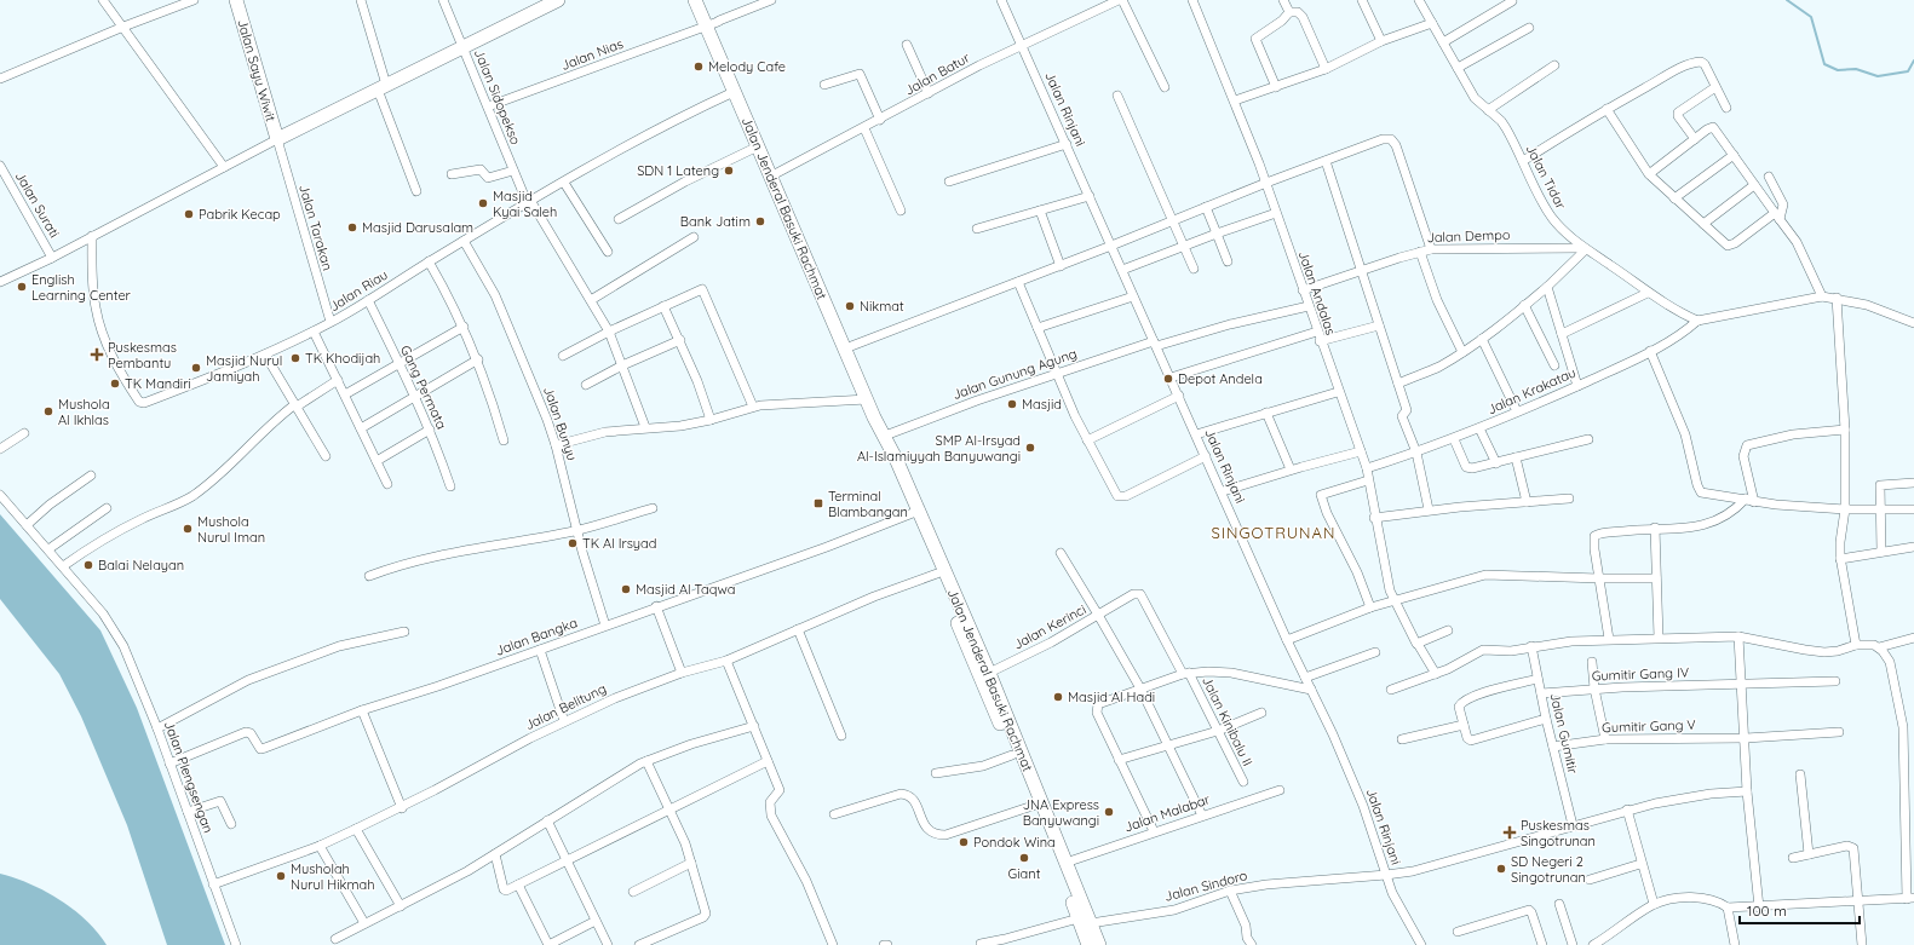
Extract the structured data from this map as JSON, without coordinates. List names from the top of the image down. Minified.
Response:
{"streets":{"main road":["Jalan Sayu Wiwit","Jalan Jenderal Basuki Rachmat"],"street":["Jalan Nias","Jalan Batur","Jalan Sidopekso","Jalan Rinjani","Jalan Tidar","Jalan Surati","Jalan Tarakan","Jalan Dempo","Jalan Riau","Jalan Andalas","Jalan Gunung Agung","Gang Permata","Jalan Krakatau","Jalan Bunyu","Jalan Kerinci","Jalan Bangka","Gumitir Gang IV","Jalan Belitung","Jalan Kinibalu II","Gumitir Gang V","Jalan Gumitir","Jalan Plengsengan","Jalan Malabar","Jalan Sindoro"]},"crossings":[["Jalan Nias","Jalan Sidopekso"],["Jalan Nias","Jalan Jenderal Basuki Rachmat"],["Jalan Sayu Wiwit","Jalan Tarakan"],["Jalan Batur","Jalan Rinjani"],["Jalan Batur","Jalan Jenderal Basuki Rachmat"],["Jalan Sidopekso","Jalan Riau"],["Jalan Rinjani","Jalan Gunung Agung"],["Jalan Rinjani","Jalan Sindoro"],["Jalan Tidar","Jalan Dempo"],["Jalan Tidar","Jalan Krakatau"],["Jalan Jenderal Basuki Rachmat","Jalan Riau"],["Jalan Jenderal Basuki Rachmat","Jalan Gunung Agung"],["Jalan Jenderal Basuki Rachmat","Jalan Kerinci"],["Jalan Jenderal Basuki Rachmat","Jalan Bangka"],["Jalan Jenderal Basuki Rachmat","Jalan Belitung"],["Jalan Jenderal Basuki Rachmat","Jalan Malabar"],["Jalan Jenderal Basuki Rachmat","Jalan Sindoro"],["Jalan Tarakan","Jalan Riau"],["Jalan Dempo","Jalan Andalas"],["Jalan Riau","Gang Permata"],["Jalan Riau","Jalan Bunyu"],["Jalan Andalas","Jalan Gunung Agung"],["Jalan Andalas","Jalan Krakatau"],["Jalan Bunyu","Jalan Bangka"],["Jalan Kerinci","Jalan Kinibalu II"],["Jalan Kerinci","Jalan Malabar"],["Jalan Bangka","Jalan Plengsengan"],["Gumitir Gang IV","Jalan Gumitir"],["Jalan Belitung","Jalan Plengsengan"],["Gumitir Gang V","Jalan Gumitir"],["Jalan Gumitir","Jalan Sindoro"]],"districts":["SINGOTRUNAN"],"places":{"other":["Melody Cafe","SDN 1 Lateng","Masjid Kyai Saleh","Pabrik Kecap","Bank Jatim","Masjid Darusalam","English Learning Center","Nikmat","TK Khodijah","Masjid Nurul Jamiyah","Depot Andela","TK Mandiri","Masjid","Mushola Al Ikhlas","SMP Al-Irsyad Al-Islamiyyah Banyuwangi","Mushola Nurul Iman","TK Al Irsyad","Balai Nelayan","Masjid Al Taqwa","Masjid Al Hadi","JNA Express Banyuwangi","Pondok Wina","Giant","SD Negeri 2 Singotrunan","Musholah Nurul Hikmah"],"health":["Puskesmas Pembantu","Puskesmas Singotrunan"],"transit":["Terminal Blambangan"]},"scale_bar":"100 m"}
